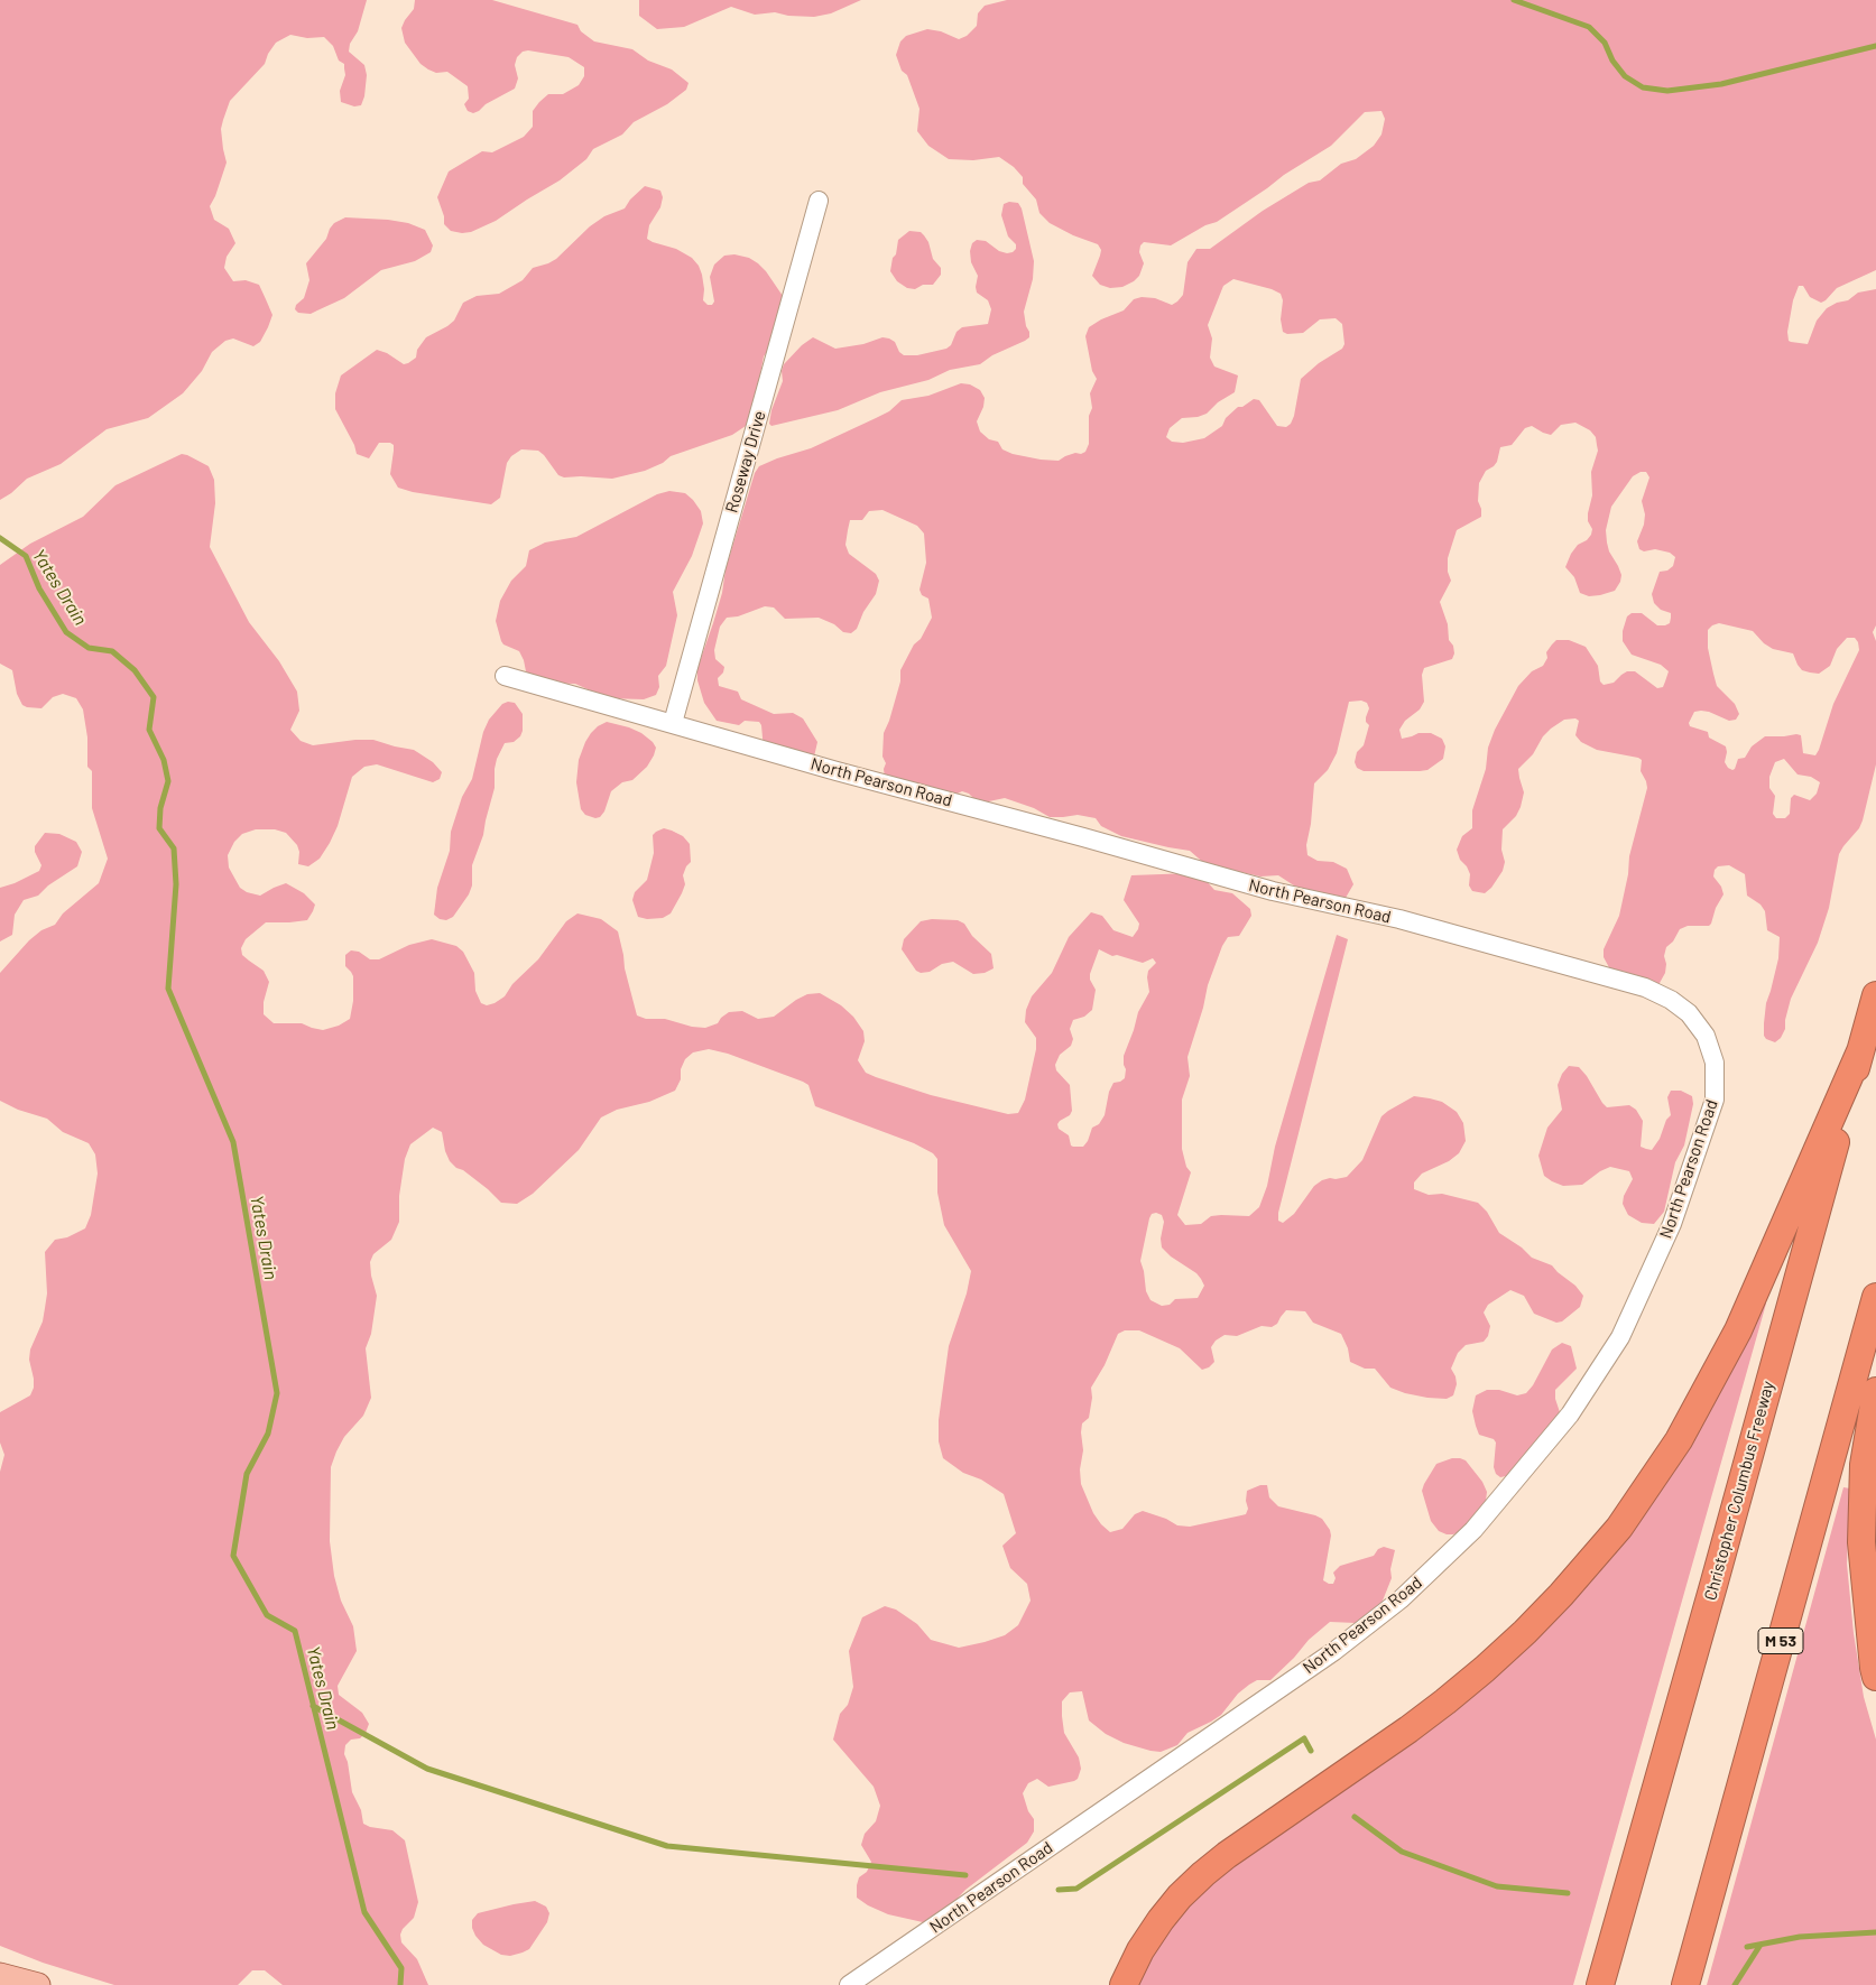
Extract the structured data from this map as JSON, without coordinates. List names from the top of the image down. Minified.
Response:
{"streets":{"highway":["Christopher Columbus Freeway","M 53"],"street":["Roseway Drive","North Pearson Road"]},"crossings":[["Roseway Drive","North Pearson Road"]],"water":["Yates Drain"]}
